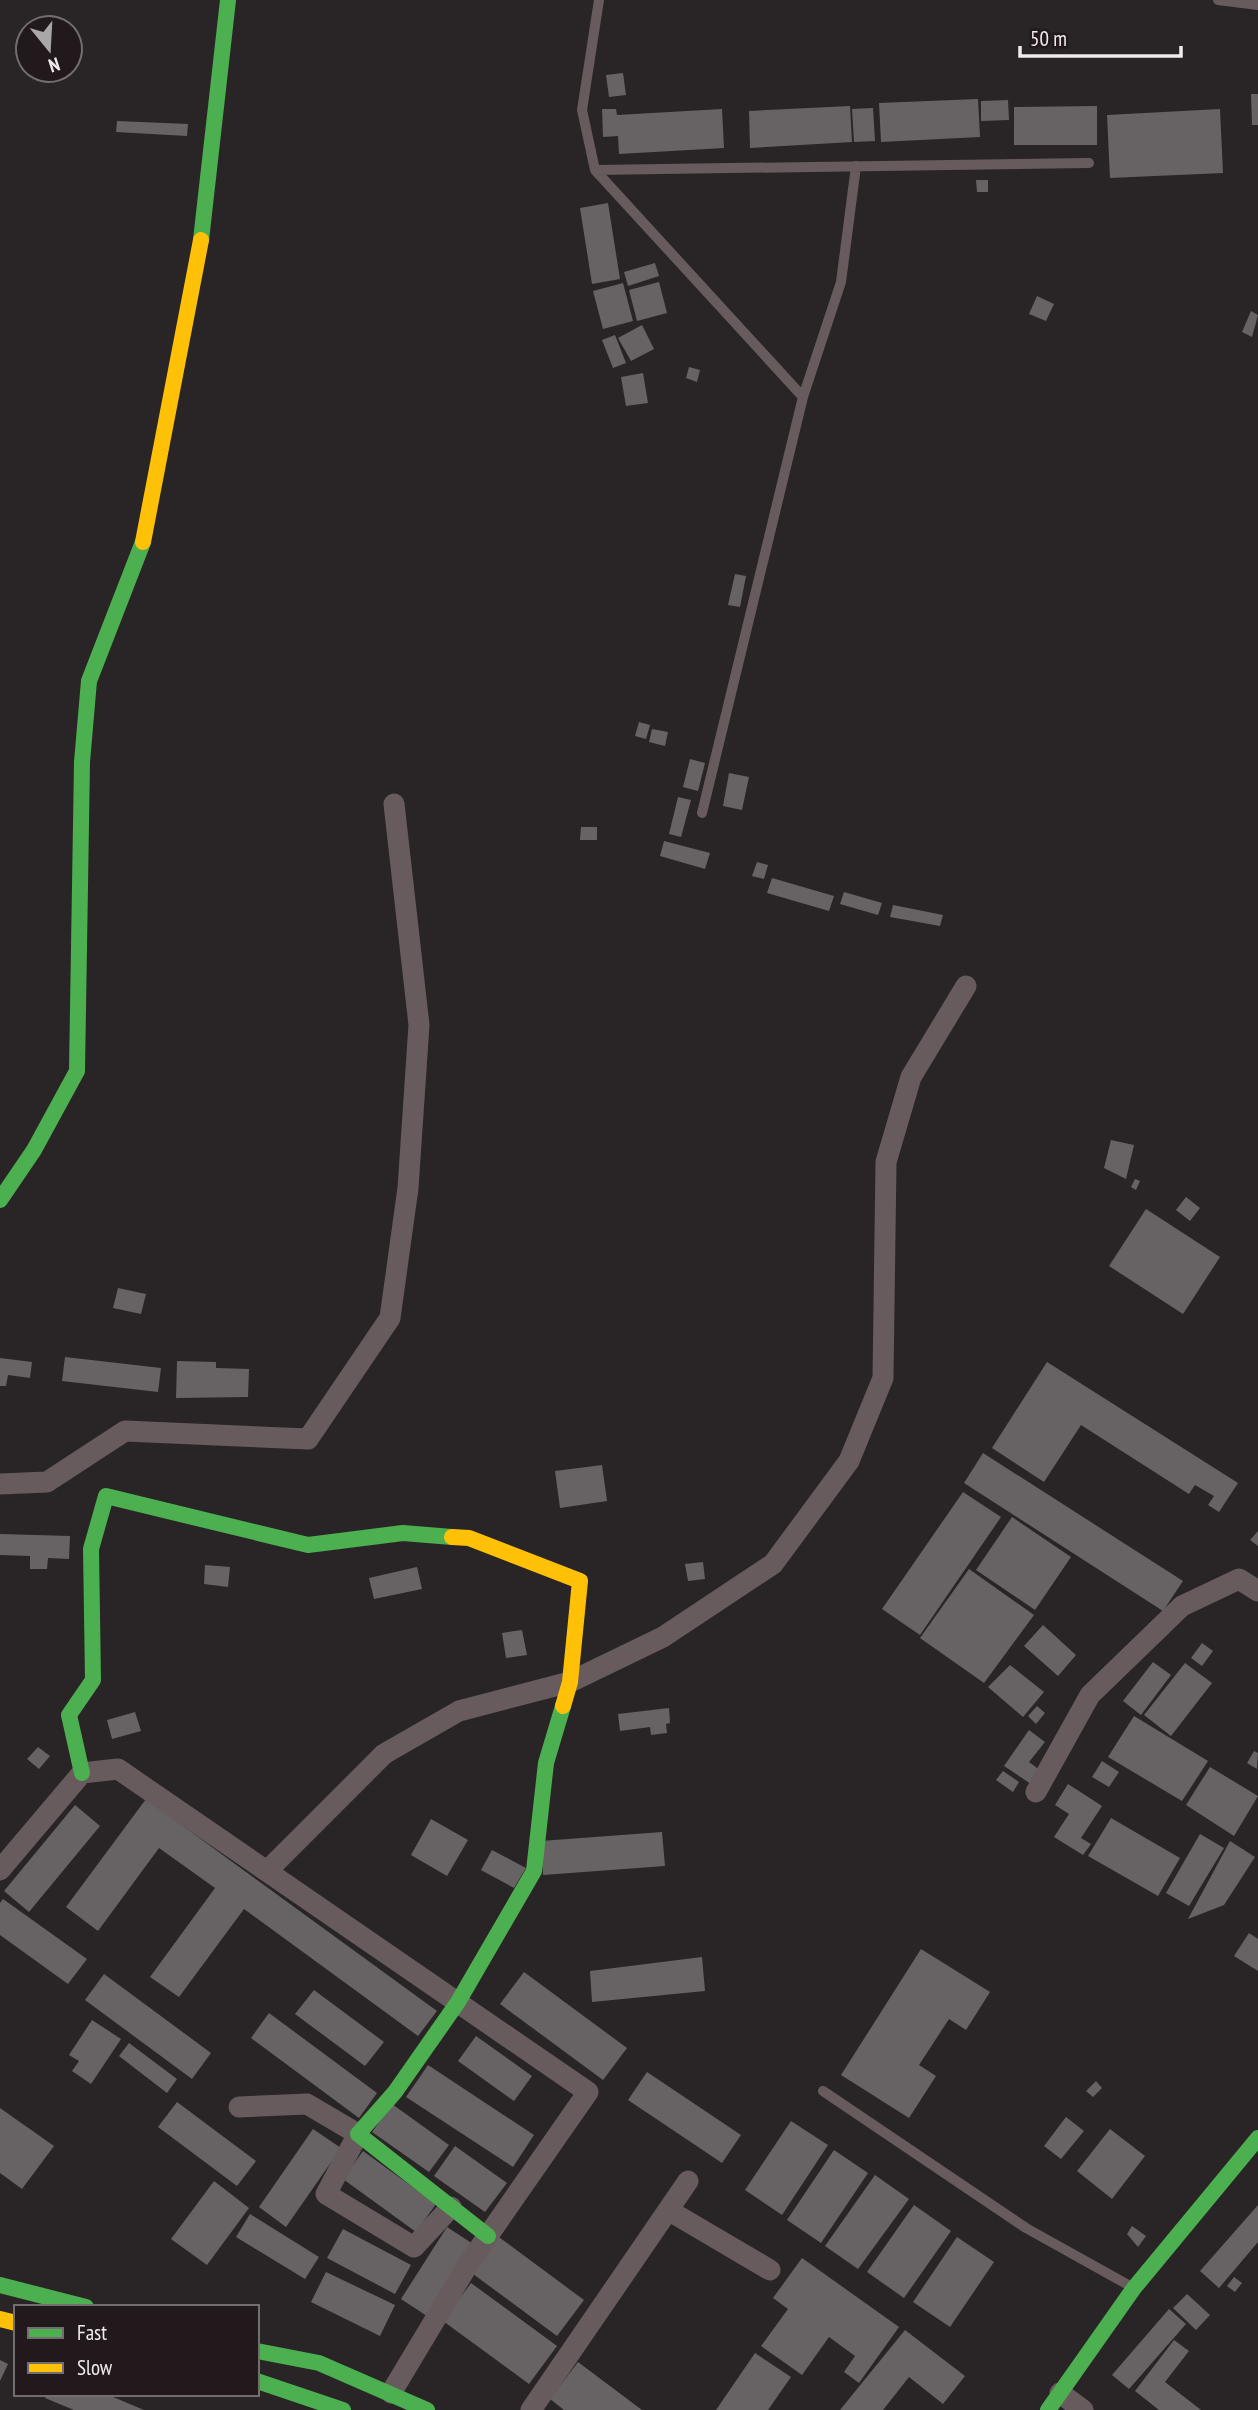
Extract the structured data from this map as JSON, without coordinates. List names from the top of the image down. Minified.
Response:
{"legend":["Fast","Slow"],"scale_bar":"50 m","north":"bottom"}
